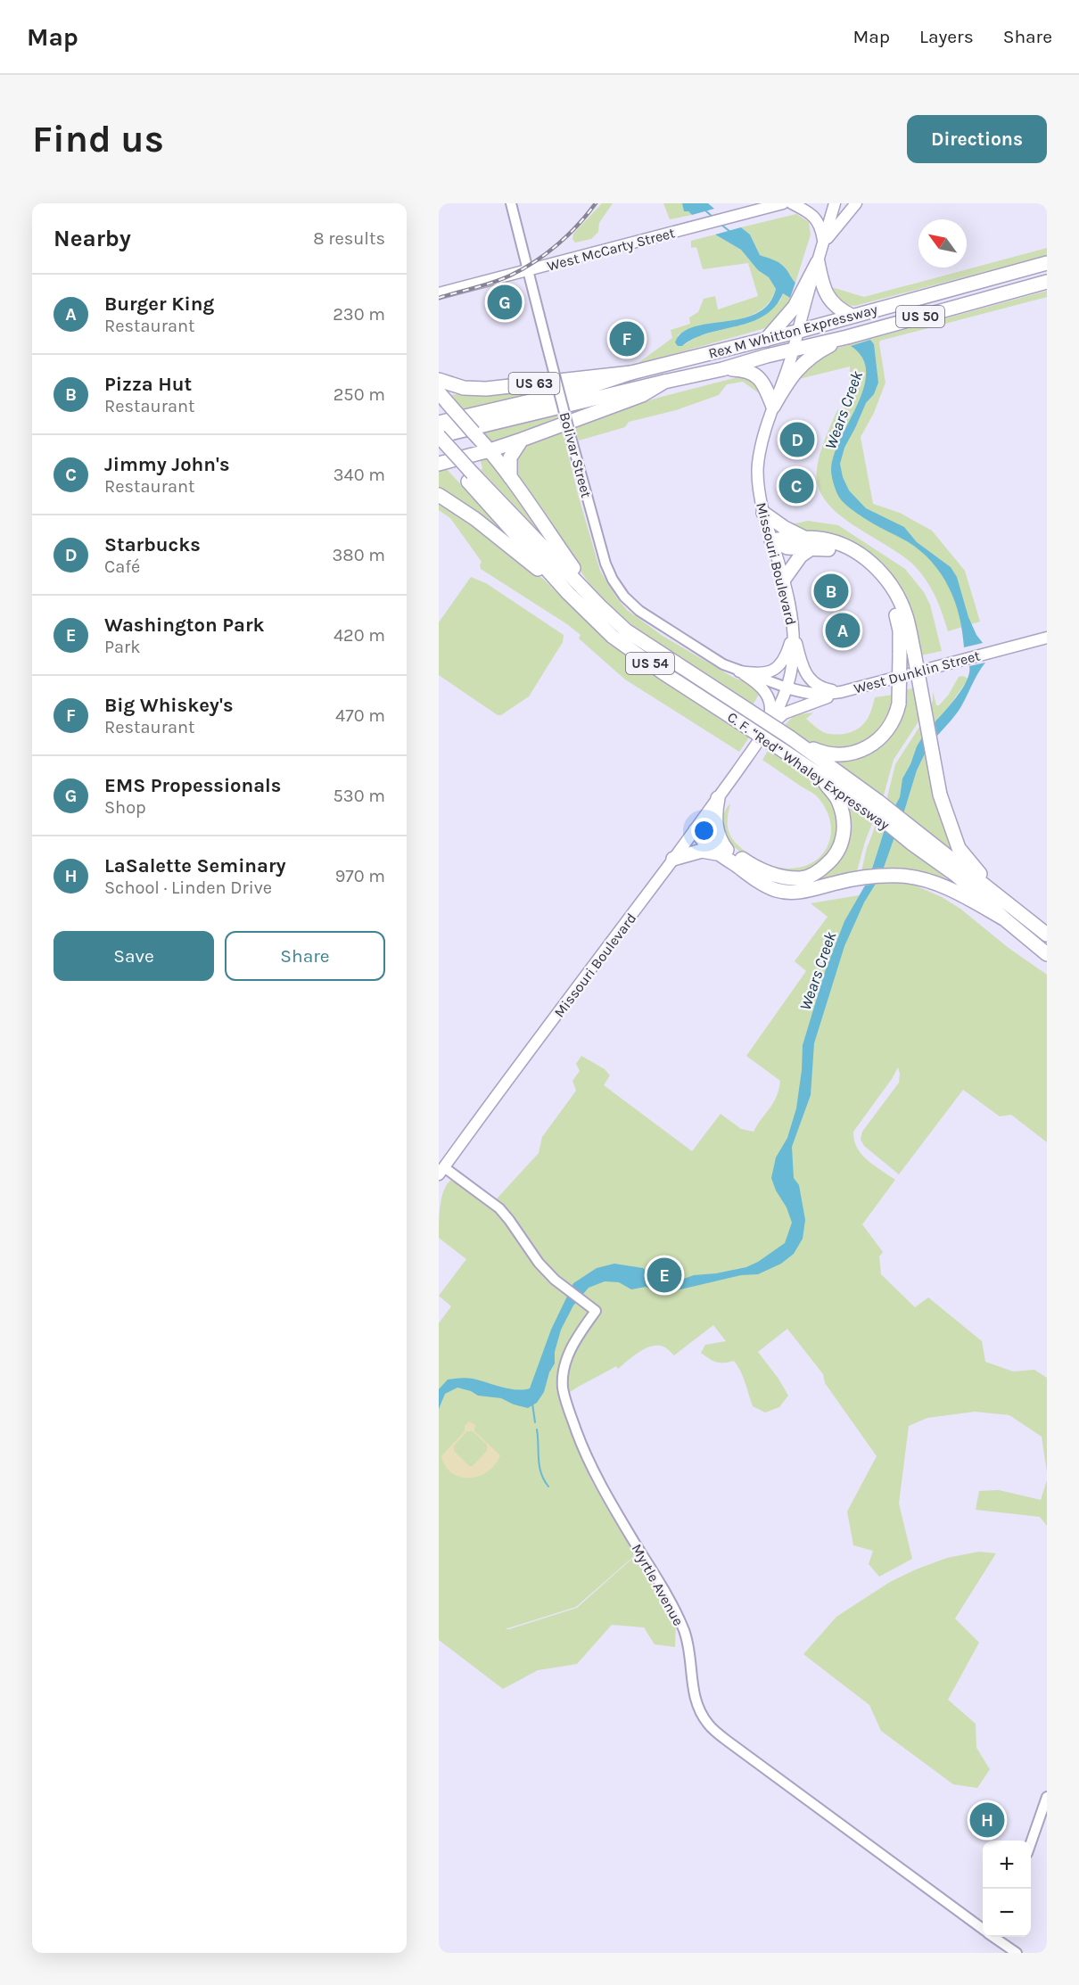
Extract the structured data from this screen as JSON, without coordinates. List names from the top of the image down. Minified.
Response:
{"streets":{"highway":["US 50","Rex M Whitton Expressway","US 63","US 54","C. F. “Red” Whaley Expressway"],"main road":["West McCarty Street","Missouri Boulevard","West Dunklin Street"],"street":["Bolivar Street","Myrtle Avenue"]},"crossings":[["West McCarty Street","Bolivar Street"],["US 50","Rex M Whitton Expressway"],["US 50","US 63"],["US 50","US 54"],["Rex M Whitton Expressway","US 63"],["Rex M Whitton Expressway","Missouri Boulevard"],["Bolivar Street","Missouri Boulevard"],["Bolivar Street","West Dunklin Street"],["Missouri Boulevard","West Dunklin Street"],["Missouri Boulevard","Myrtle Avenue"],["US 54","C. F. “Red” Whaley Expressway"]],"water":["Wears Creek"],"north":"top left","page":{"header":"Map","nav":["Map","Layers","Share"],"buttons":["Directions",["Save","Share"]],"title":"Find us","heading":["Nearby","8 results"],"list":[{"mark":"A","name":"Burger King","note":"Restaurant","value":"230 m"},{"mark":"B","name":"Pizza Hut","note":"Restaurant","value":"250 m"},{"mark":"C","name":"Jimmy John's","note":"Restaurant","value":"340 m"},{"mark":"D","name":"Starbucks","note":"Café","value":"380 m"},{"mark":"E","name":"Washington Park","note":"Park","value":"420 m"},{"mark":"F","name":"Big Whiskey's","note":"Restaurant","value":"470 m"},{"mark":"G","name":"EMS Propessionals","note":"Shop","value":"530 m"},{"mark":"H","name":"LaSalette Seminary","note":"School · Linden Drive","value":"970 m"}],"pins":["G","F","D","C","B","A","E","H"],"map_buttons":["+","−"]}}
